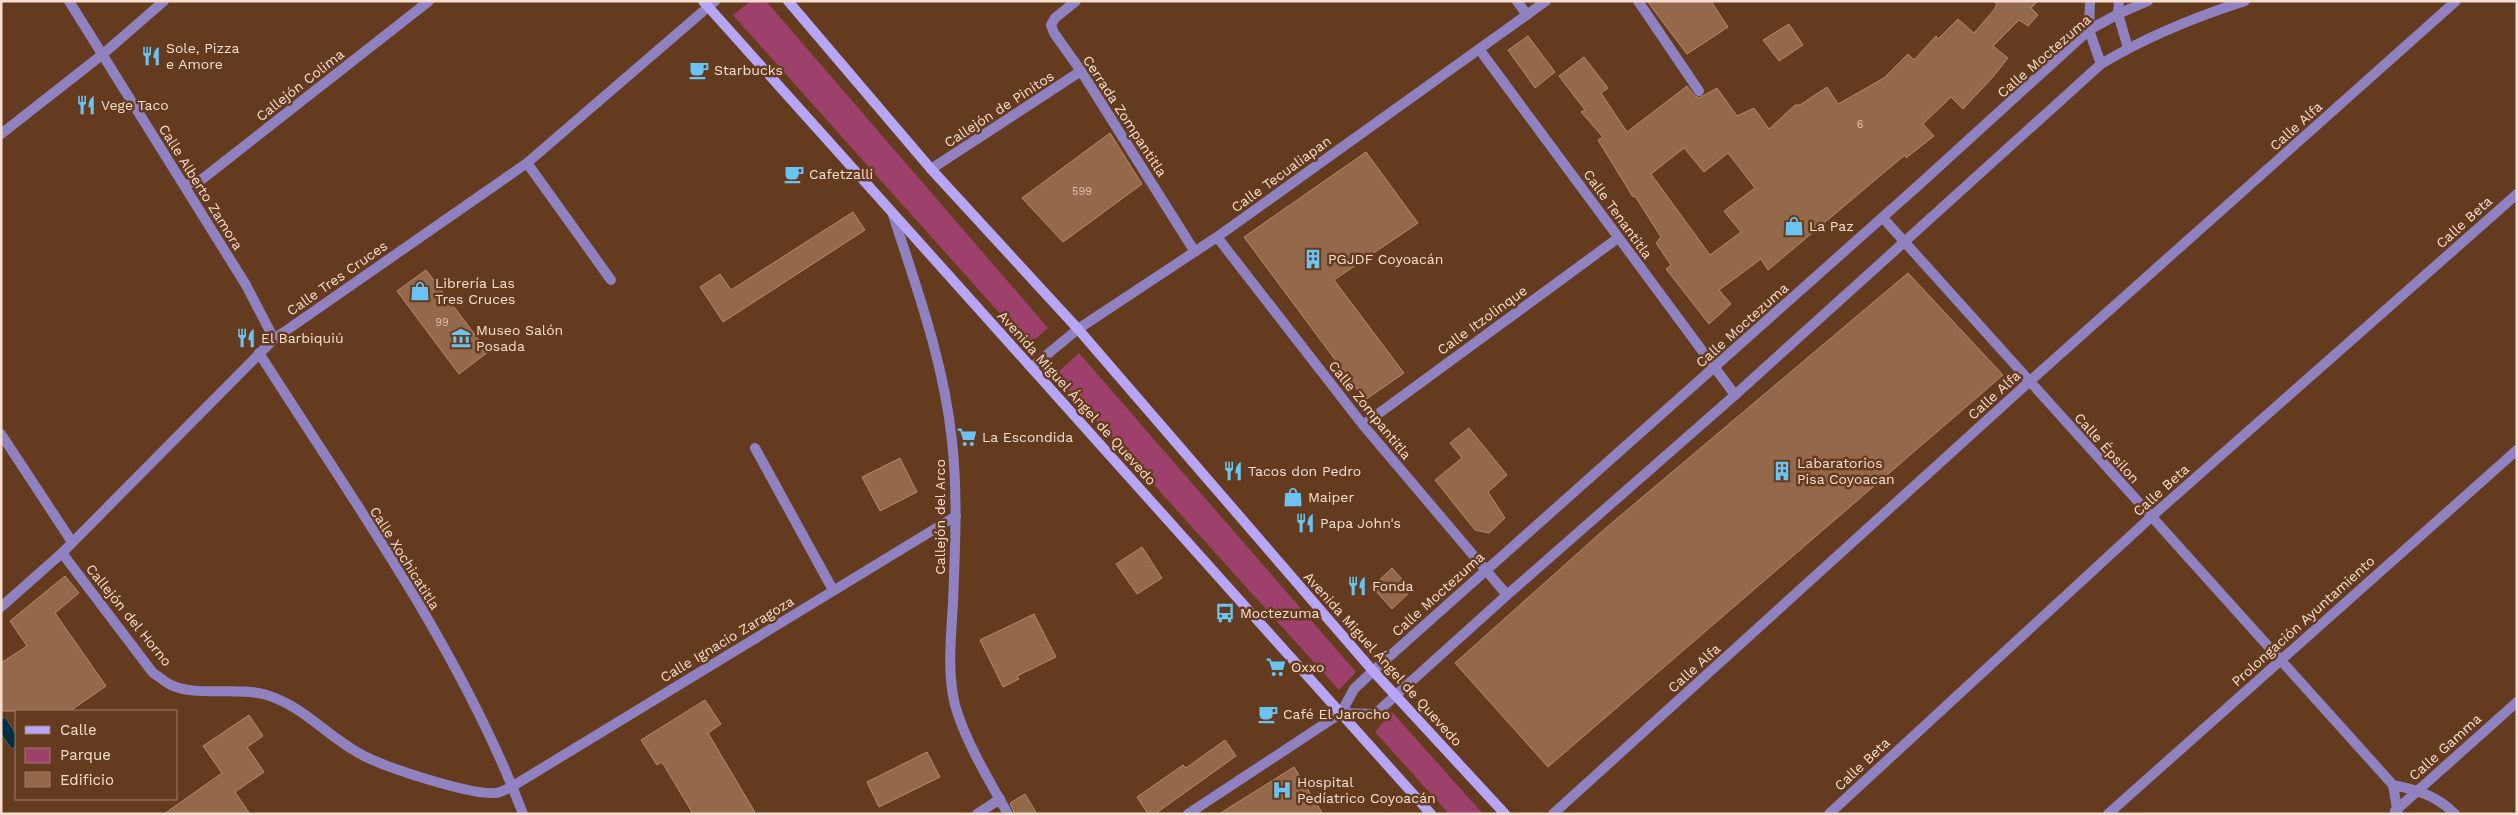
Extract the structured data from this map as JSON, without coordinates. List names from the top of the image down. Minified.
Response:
{"streets":{"main road":["Avenida Miguel Ángel de Quevedo"],"street":["Calle Moctezuma","Callejón Colima","Callejón de Pinitos","Cerrada Zompantitla","Calle Alfa","Calle Tecualiapan","Calle Alberto Zamora","Calle Tenantitla","Calle Beta","Calle Tres Cruces","Calle Itzolinque","Calle Zompantitla","Calle Épsilon","Callejón del Arco","Calle Xochicatitla","Callejón del Horno","Prolongación Ayuntamiento","Calle Ignacio Zaragoza","Calle Gamma"]},"crossings":[["Calle Moctezuma","Calle Tenantitla"],["Calle Moctezuma","Avenida Miguel Ángel de Quevedo"],["Calle Moctezuma","Calle Zompantitla"],["Calle Moctezuma","Calle Épsilon"],["Callejón Colima","Calle Alberto Zamora"],["Callejón de Pinitos","Cerrada Zompantitla"],["Callejón de Pinitos","Avenida Miguel Ángel de Quevedo"],["Cerrada Zompantitla","Calle Tecualiapan"],["Calle Alfa","Calle Épsilon"],["Calle Tecualiapan","Calle Tenantitla"],["Calle Tecualiapan","Avenida Miguel Ángel de Quevedo"],["Calle Tecualiapan","Calle Zompantitla"],["Calle Alberto Zamora","Calle Tres Cruces"],["Calle Tenantitla","Calle Itzolinque"],["Calle Beta","Calle Épsilon"],["Calle Tres Cruces","Avenida Miguel Ángel de Quevedo"],["Calle Tres Cruces","Calle Xochicatitla"],["Calle Tres Cruces","Callejón del Horno"],["Calle Itzolinque","Calle Zompantitla"],["Avenida Miguel Ángel de Quevedo","Callejón del Arco"],["Calle Épsilon","Prolongación Ayuntamiento"],["Callejón del Arco","Calle Ignacio Zaragoza"],["Calle Xochicatitla","Callejón del Horno"],["Calle Xochicatitla","Calle Ignacio Zaragoza"],["Callejón del Horno","Calle Ignacio Zaragoza"]],"places":{"restaurant":["Sole, Pizza e Amore","Vege Taco","El Barbiquiú","Tacos don Pedro","Papa John's","Fonda"],"cafe":["Starbucks","Cafetzalli","Café El Jarocho"],"shop":["La Paz","Librería Las Tres Cruces","Maiper"],"building":["PGJDF Coyoacán","Labaratorios Pisa Coyoacan"],"museum":["Museo Salón Posada"],"supermarket":["La Escondida","Oxxo"],"bus stop":["Moctezuma"],"hospital":["Hospital Pedíatrico Coyoacán"]},"house_numbers":["6","599","99"],"legend":["Calle","Parque","Edificio"]}
